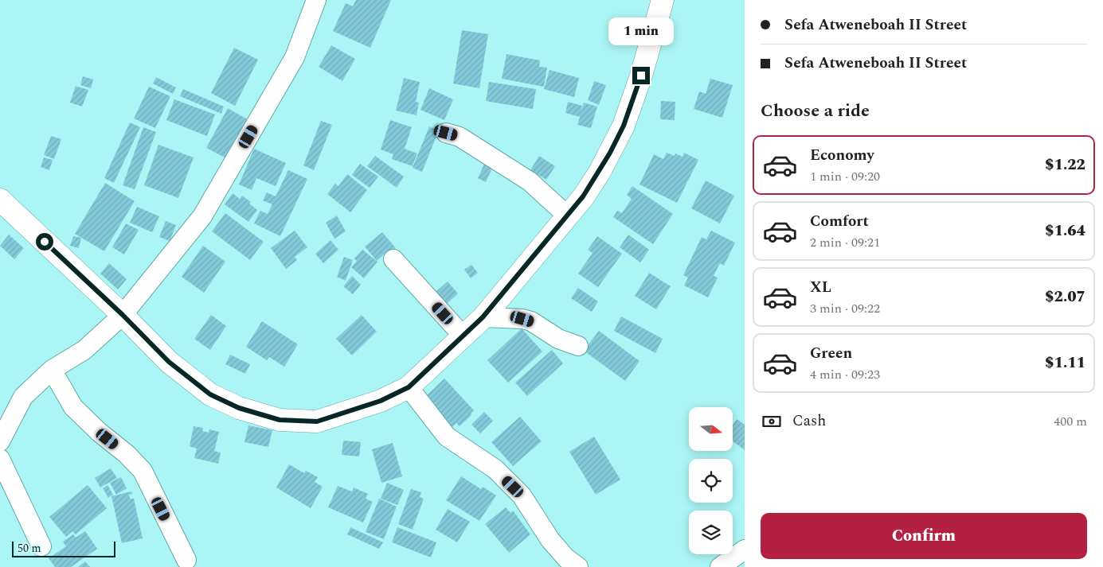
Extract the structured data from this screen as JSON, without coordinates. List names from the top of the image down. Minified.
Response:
{"scale_bar":"50 m","north":"right","page":{"banner":["Sefa Atweneboah II Street","Sefa Atweneboah II Street"],"bubble":"1 min","heading":"Choose a ride","list":[{"name":"Economy","note":"1 min · 09:20","value":"$1.22"},{"name":"Comfort","note":"2 min · 09:21","value":"$1.64"},{"name":"XL","note":"3 min · 09:22","value":"$2.07"},{"name":"Green","note":"4 min · 09:23","value":"$1.11"}],"pay":["Cash","400 m"],"buttons":"Confirm","scale":"50 m"}}
